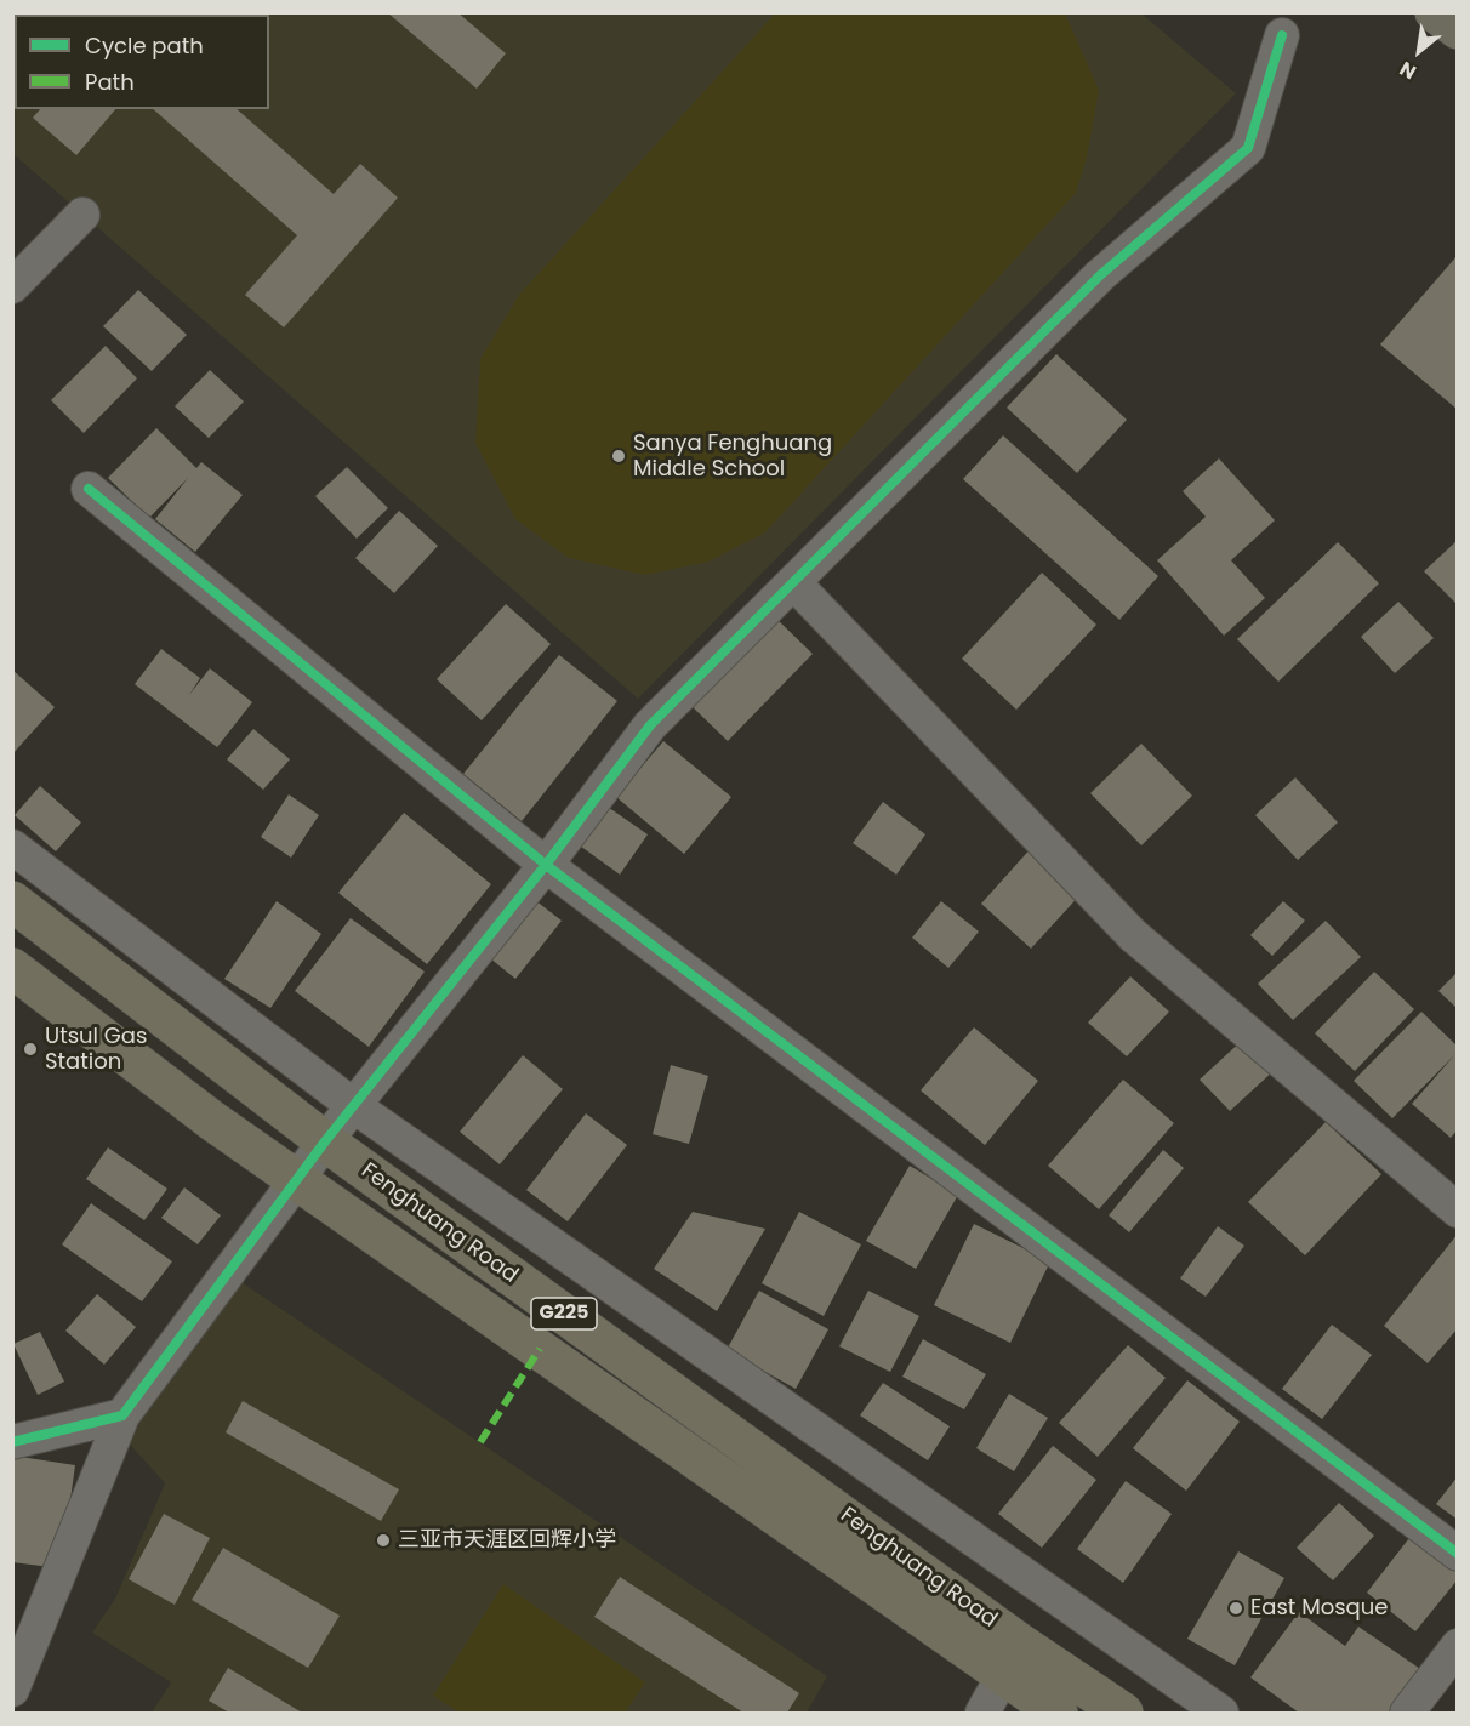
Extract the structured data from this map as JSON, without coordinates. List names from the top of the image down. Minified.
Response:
{"streets":{"highway":["Fenghuang Road","G225"]},"places":["Sanya Fenghuang Middle School","Utsul Gas Station","三亚市天涯区回辉小学","East Mosque"],"legend":["Cycle path","Path"],"north":"bottom left"}
